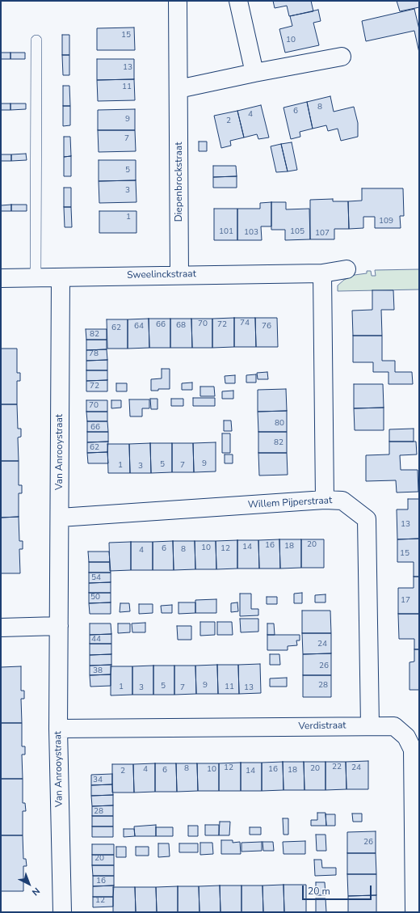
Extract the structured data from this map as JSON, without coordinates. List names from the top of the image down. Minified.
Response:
{"streets":{"street":["Diepenbrockstraat","Sweelinckstraat","Van Anrooystraat","Willem Pijperstraat","Verdistraat"]},"crossings":[["Diepenbrockstraat","Sweelinckstraat"],["Sweelinckstraat","Van Anrooystraat"],["Van Anrooystraat","Willem Pijperstraat"],["Van Anrooystraat","Verdistraat"],["Willem Pijperstraat","Verdistraat"]],"house_numbers":["15","10","13","11","8","6","4","9","2","7","5","3","1","109","101","105","103","107","74","70","66","72","68","64","76","62","82","78","72","70","80","66","82","62","9","5","1","7","3","13","20","16","18","14","10","6","12","8","4","15","54","50","17","44","24","26","38","9","28","5","1","11","3","7","13","22","12","24","8","20","4","10","16","6","18","2","14","34","28","26","20","16","12"],"scale_bar":"20 m","north":"bottom right"}
